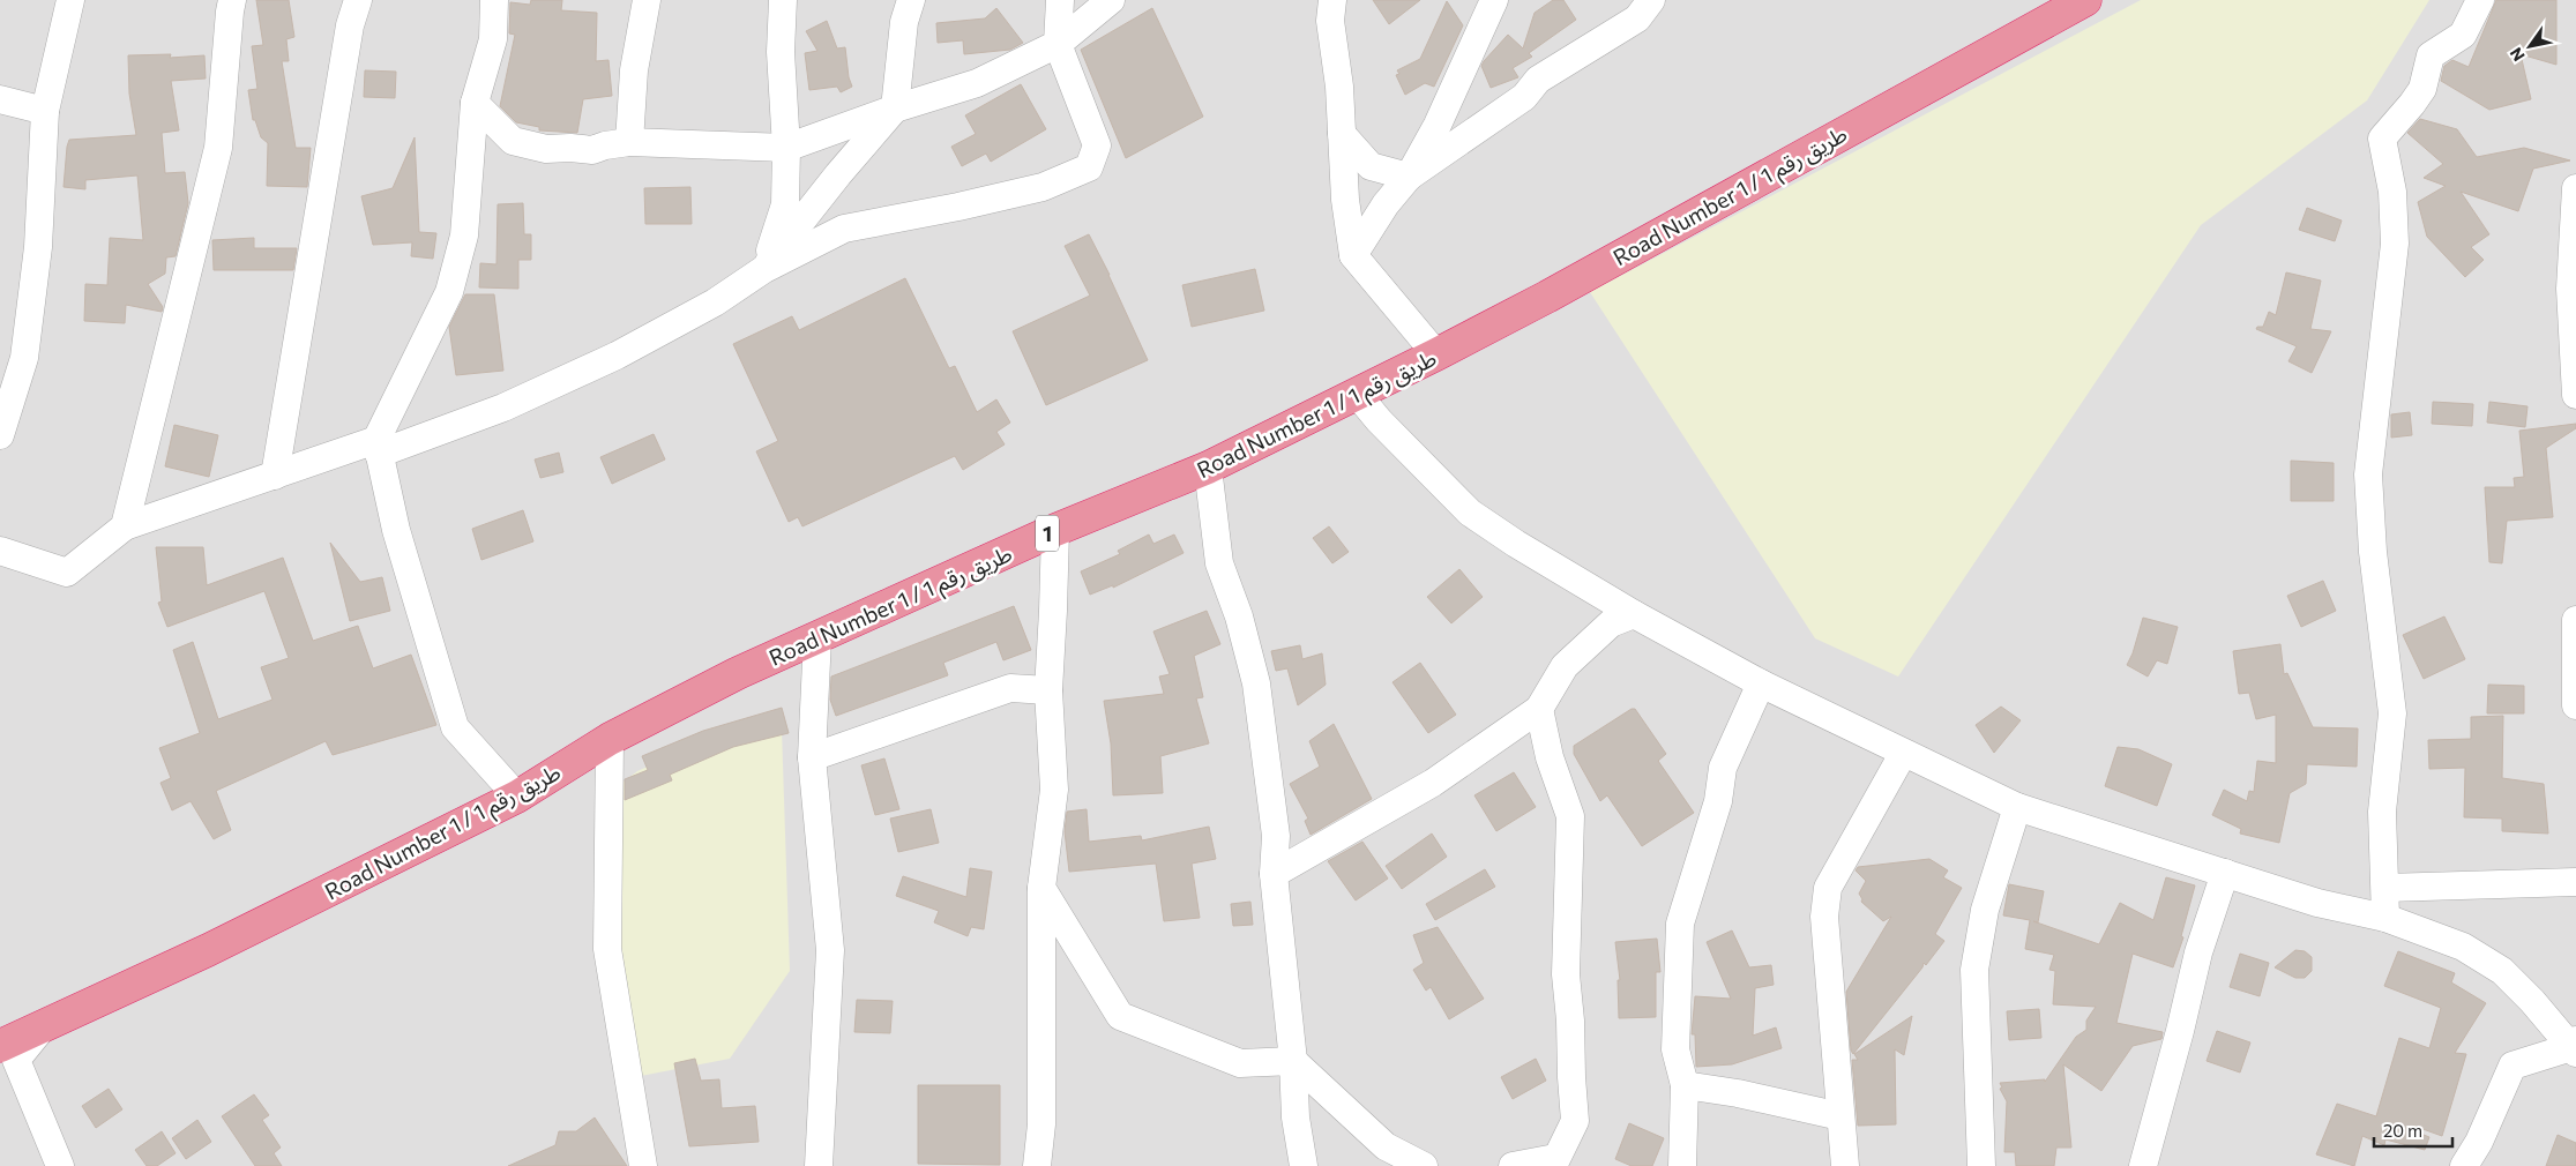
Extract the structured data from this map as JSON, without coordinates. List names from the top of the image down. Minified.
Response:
{"streets":{"highway":["Road Number 1 / طريق رقم 1","1"]},"scale_bar":"20 m","north":"bottom left"}
